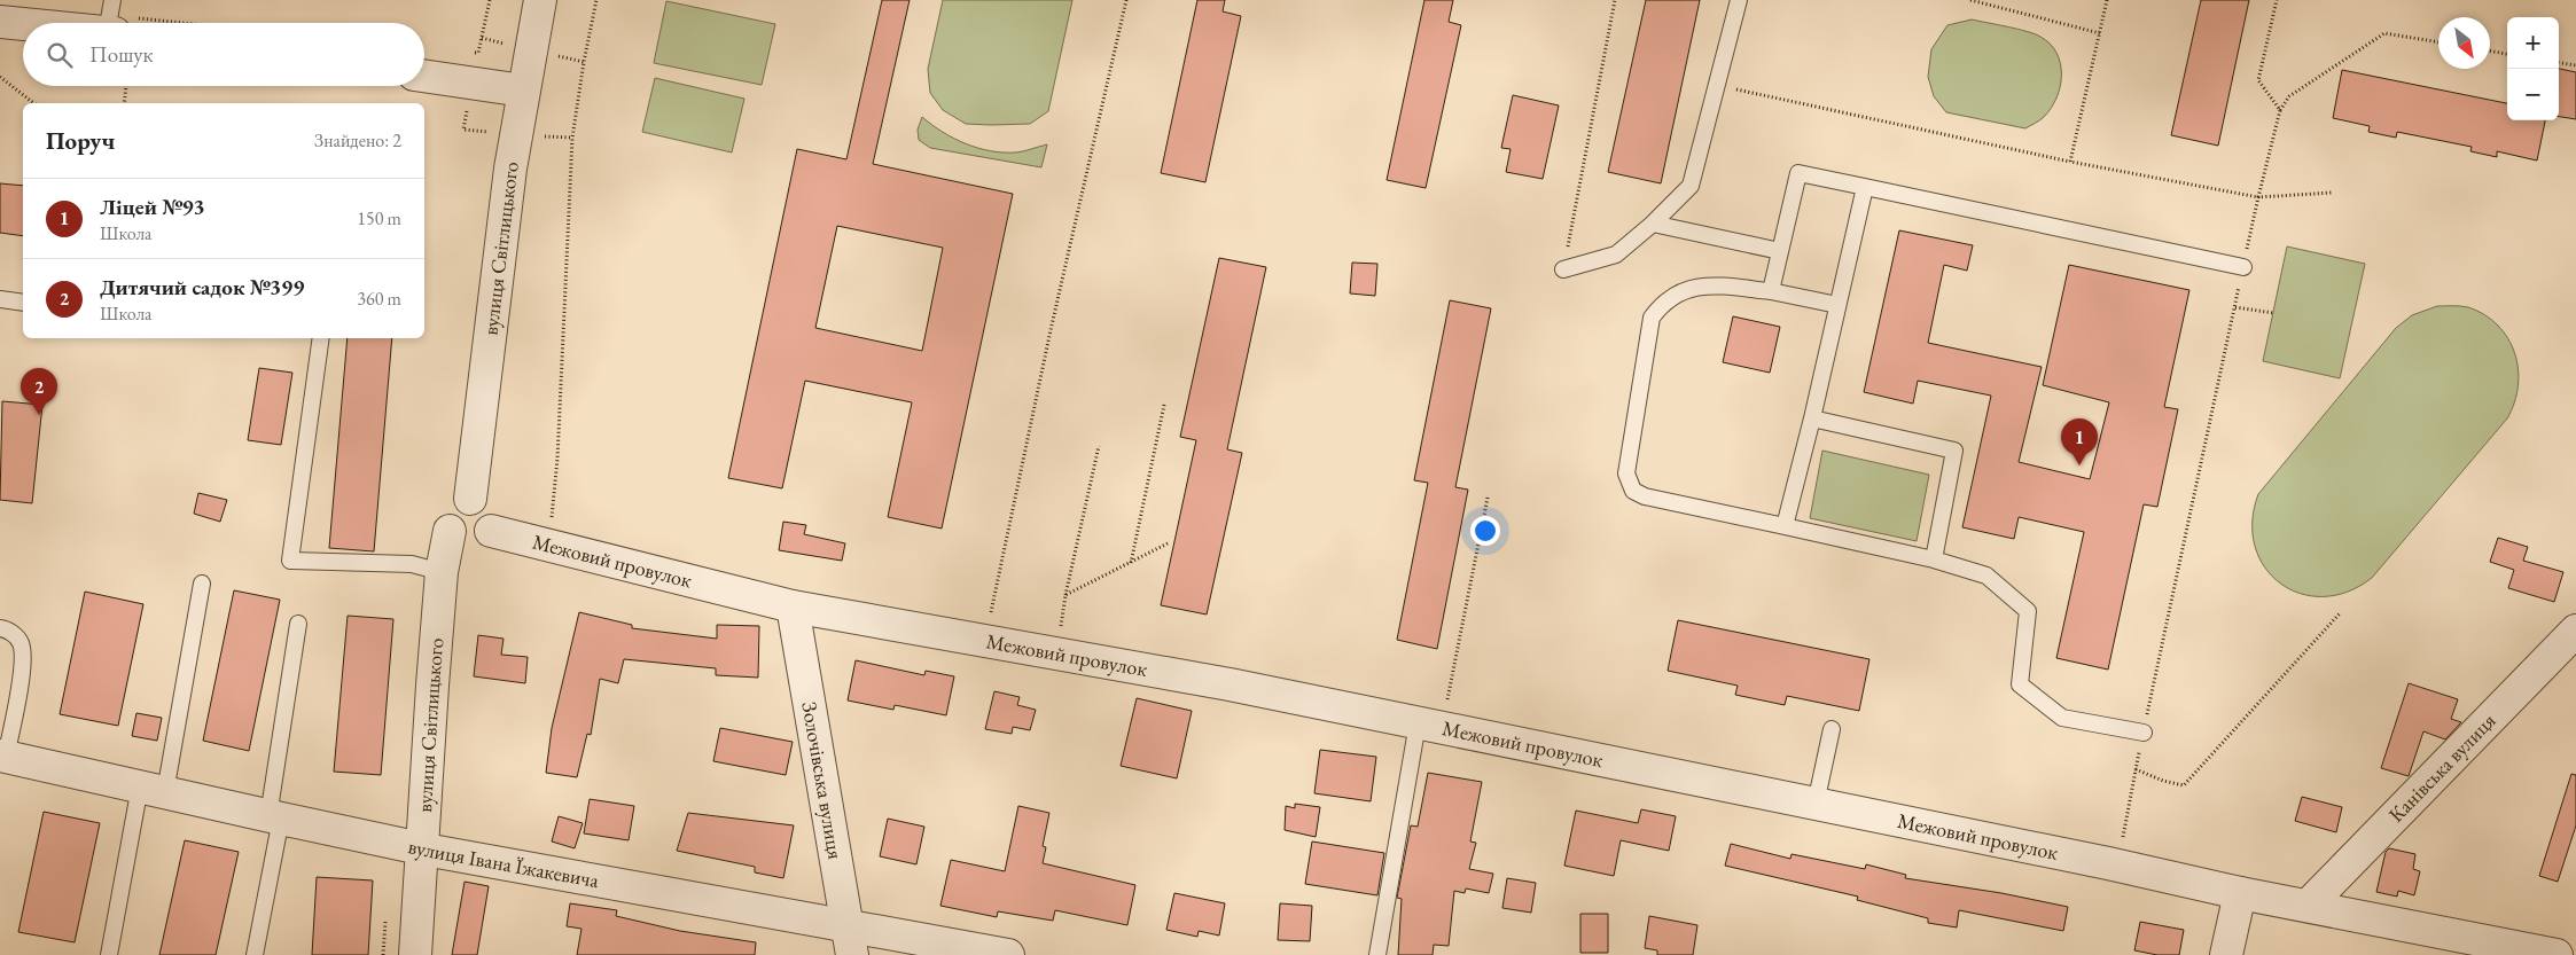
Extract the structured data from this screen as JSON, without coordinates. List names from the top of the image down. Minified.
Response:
{"streets":{"street":["вулиця Світлицького","Межовий провулок","Канівська вулиця","Золочівська вулиця","вулиця Івана Їжакевича"]},"crossings":[["вулиця Світлицького","Межовий провулок"],["вулиця Світлицького","вулиця Івана Їжакевича"],["Межовий провулок","Канівська вулиця"],["Межовий провулок","Золочівська вулиця"],["Золочівська вулиця","вулиця Івана Їжакевича"]],"north":"bottom right","page":{"map_buttons":["+","−"],"search":"Пошук","heading":["Поруч","Знайдено: 2"],"list":[{"mark":"1","name":"Ліцей №93","note":"Школа","value":"150 m"},{"mark":"2","name":"Дитячий садок №399","note":"Школа","value":"360 m"}],"pins":["2","1"]}}
